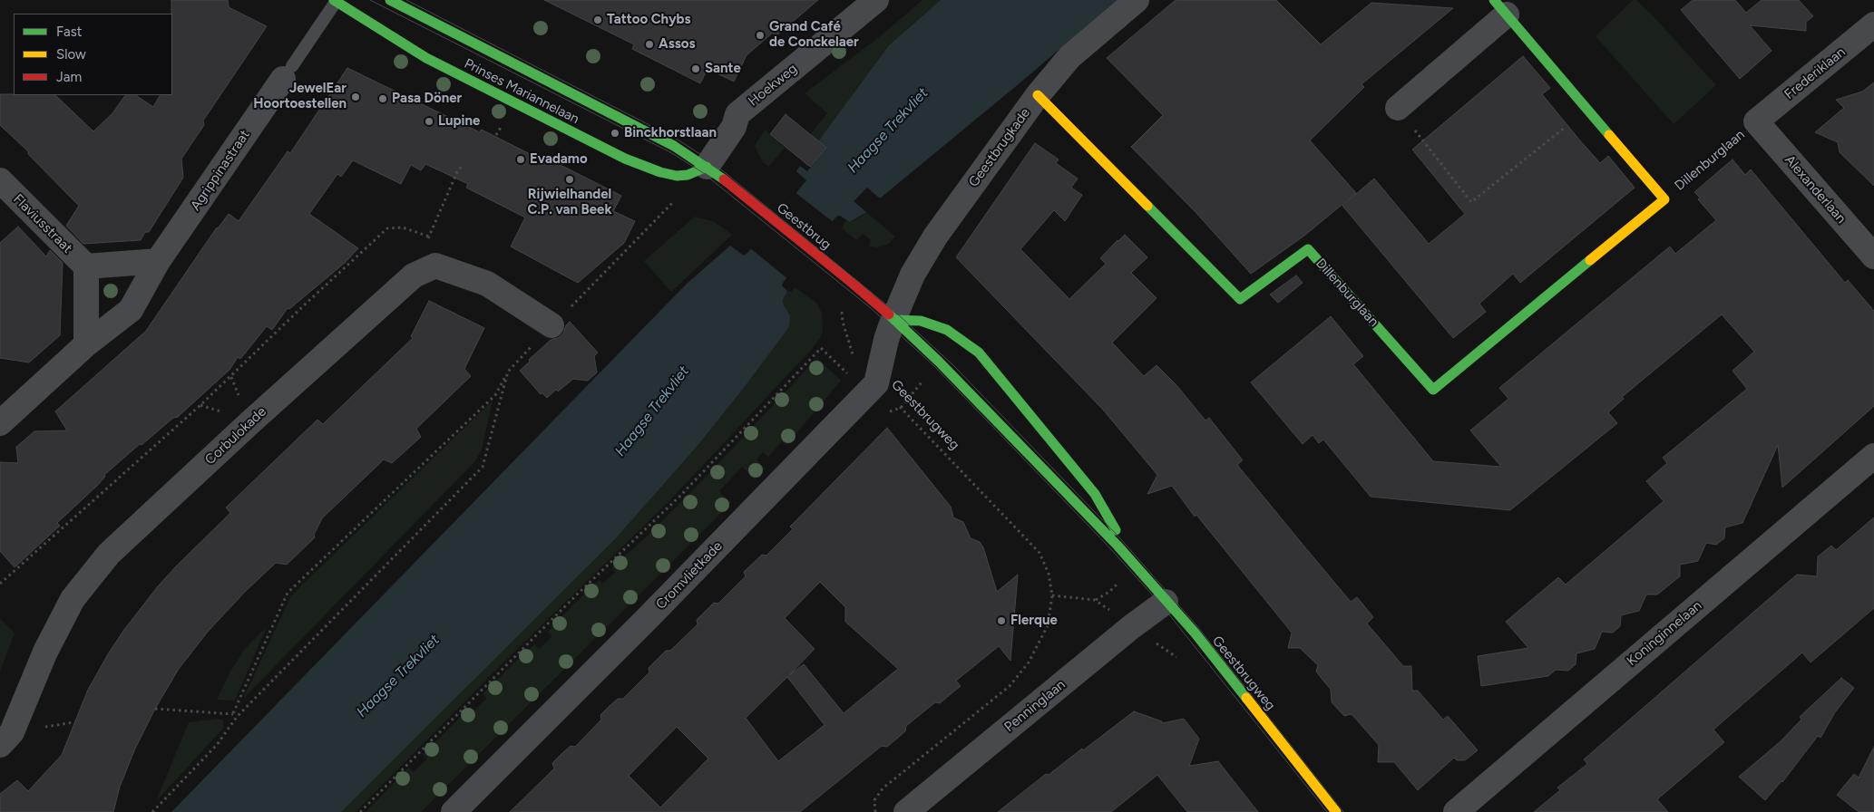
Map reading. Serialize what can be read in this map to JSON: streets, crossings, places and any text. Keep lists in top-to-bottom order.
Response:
{
  "streets": {
    "street": [
      "Frederiklaan",
      "Hoekweg",
      "Prinses Mariannelaan",
      "Geestbrugkade",
      "Dillenburglaan",
      "Agrippinastraat",
      "Alexanderlaan",
      "Flaviusstraat",
      "Geestbrug",
      "Geestbrugweg",
      "Corbulokade",
      "Cromvlietkade",
      "Koninginnelaan",
      "Penninglaan"
    ]
  },
  "crossings": [
    ["Frederiklaan", "Dillenburglaan"],
    ["Frederiklaan", "Alexanderlaan"],
    ["Hoekweg", "Prinses Mariannelaan"],
    ["Prinses Mariannelaan", "Agrippinastraat"],
    ["Prinses Mariannelaan", "Geestbrug"],
    ["Geestbrugkade", "Dillenburglaan"],
    ["Geestbrugkade", "Geestbrugweg"],
    ["Dillenburglaan", "Alexanderlaan"],
    ["Geestbrug", "Geestbrugweg"],
    ["Geestbrugweg", "Cromvlietkade"],
    ["Geestbrugweg", "Penninglaan"]
  ],
  "water": ["Haagse Trekvliet"],
  "places": [
    "Tattoo Chybs",
    "Grand Café de Conckelaer",
    "Assos",
    "Sante",
    "JewelEar Hoortoestellen",
    "Pasa Döner",
    "Lupine",
    "Binckhorstlaan",
    "Evadamo",
    "Rijwielhandel C.P. van Beek",
    "Flerque"
  ],
  "legend": ["Fast", "Slow", "Jam"]
}
